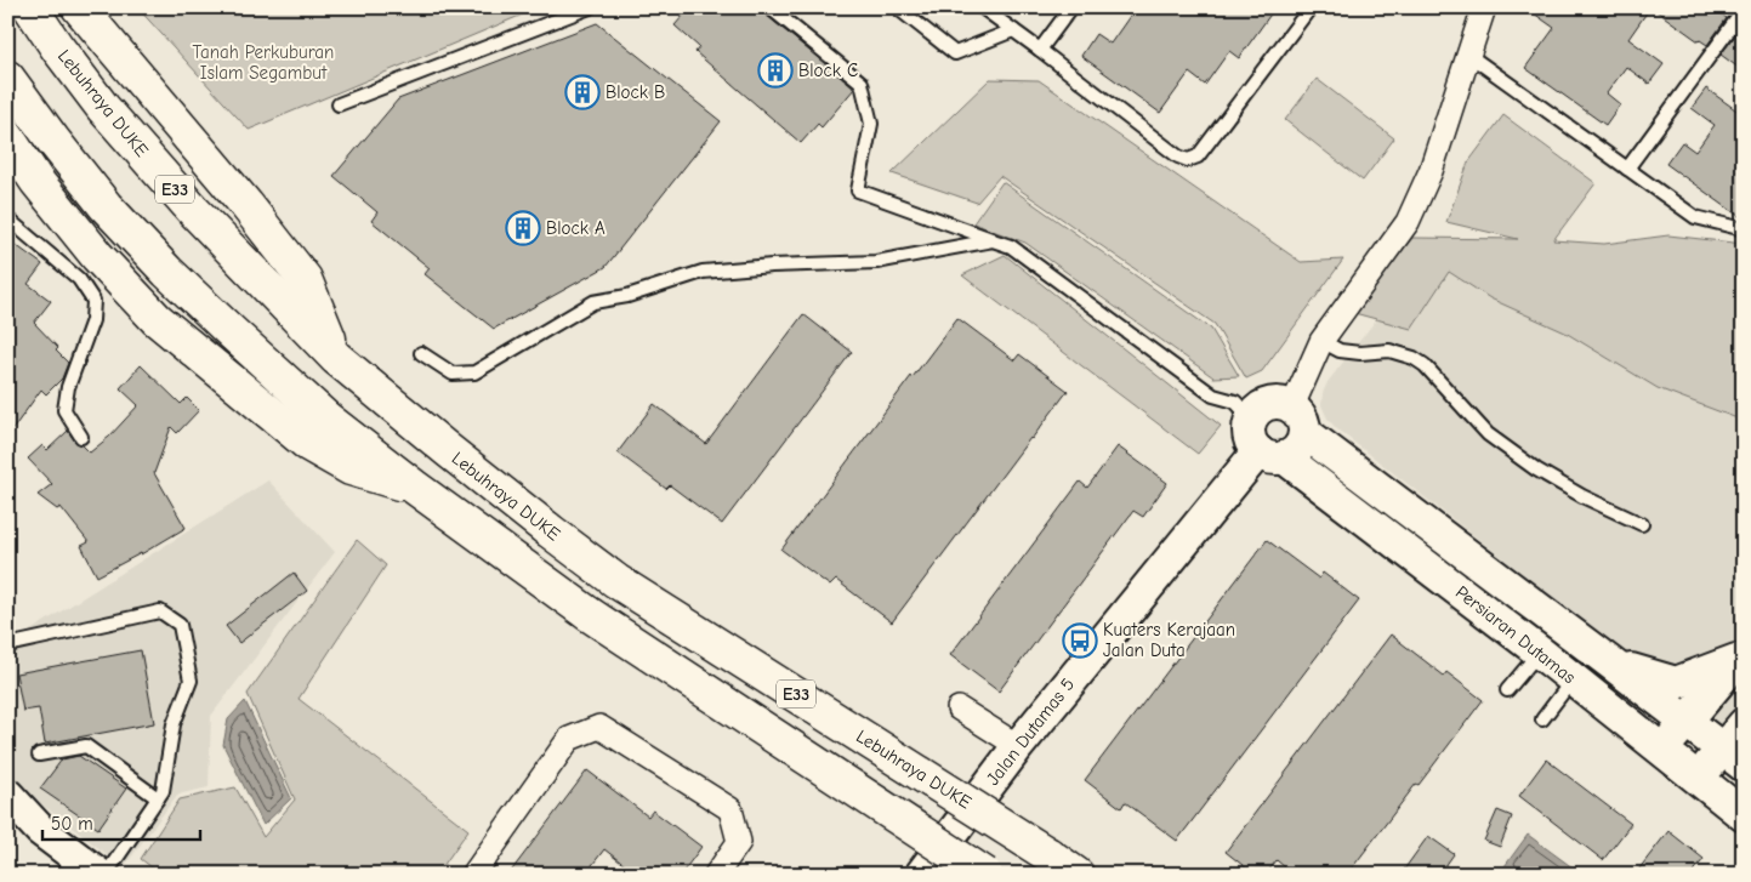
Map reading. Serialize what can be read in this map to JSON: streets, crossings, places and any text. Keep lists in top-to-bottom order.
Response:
{
  "streets": {
    "highway": ["Lebuhraya DUKE", "E33"],
    "street": ["Persiaran Dutamas", "Jalan Dutamas 5"]
  },
  "crossings": [
    ["Persiaran Dutamas", "Jalan Dutamas 5"]
  ],
  "parks": ["Tanah Perkuburan Islam Segambut"],
  "places": {
    "building": ["Block C", "Block B", "Block A"],
    "bus stop": ["Kuaters Kerajaan Jalan Duta"]
  },
  "scale_bar": "50 m"
}
